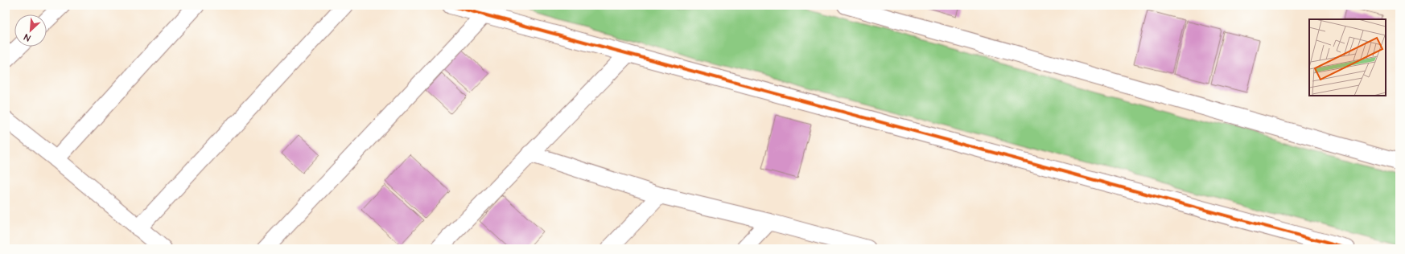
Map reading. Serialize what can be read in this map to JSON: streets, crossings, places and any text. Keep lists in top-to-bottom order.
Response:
{
  "north": "bottom left"
}
